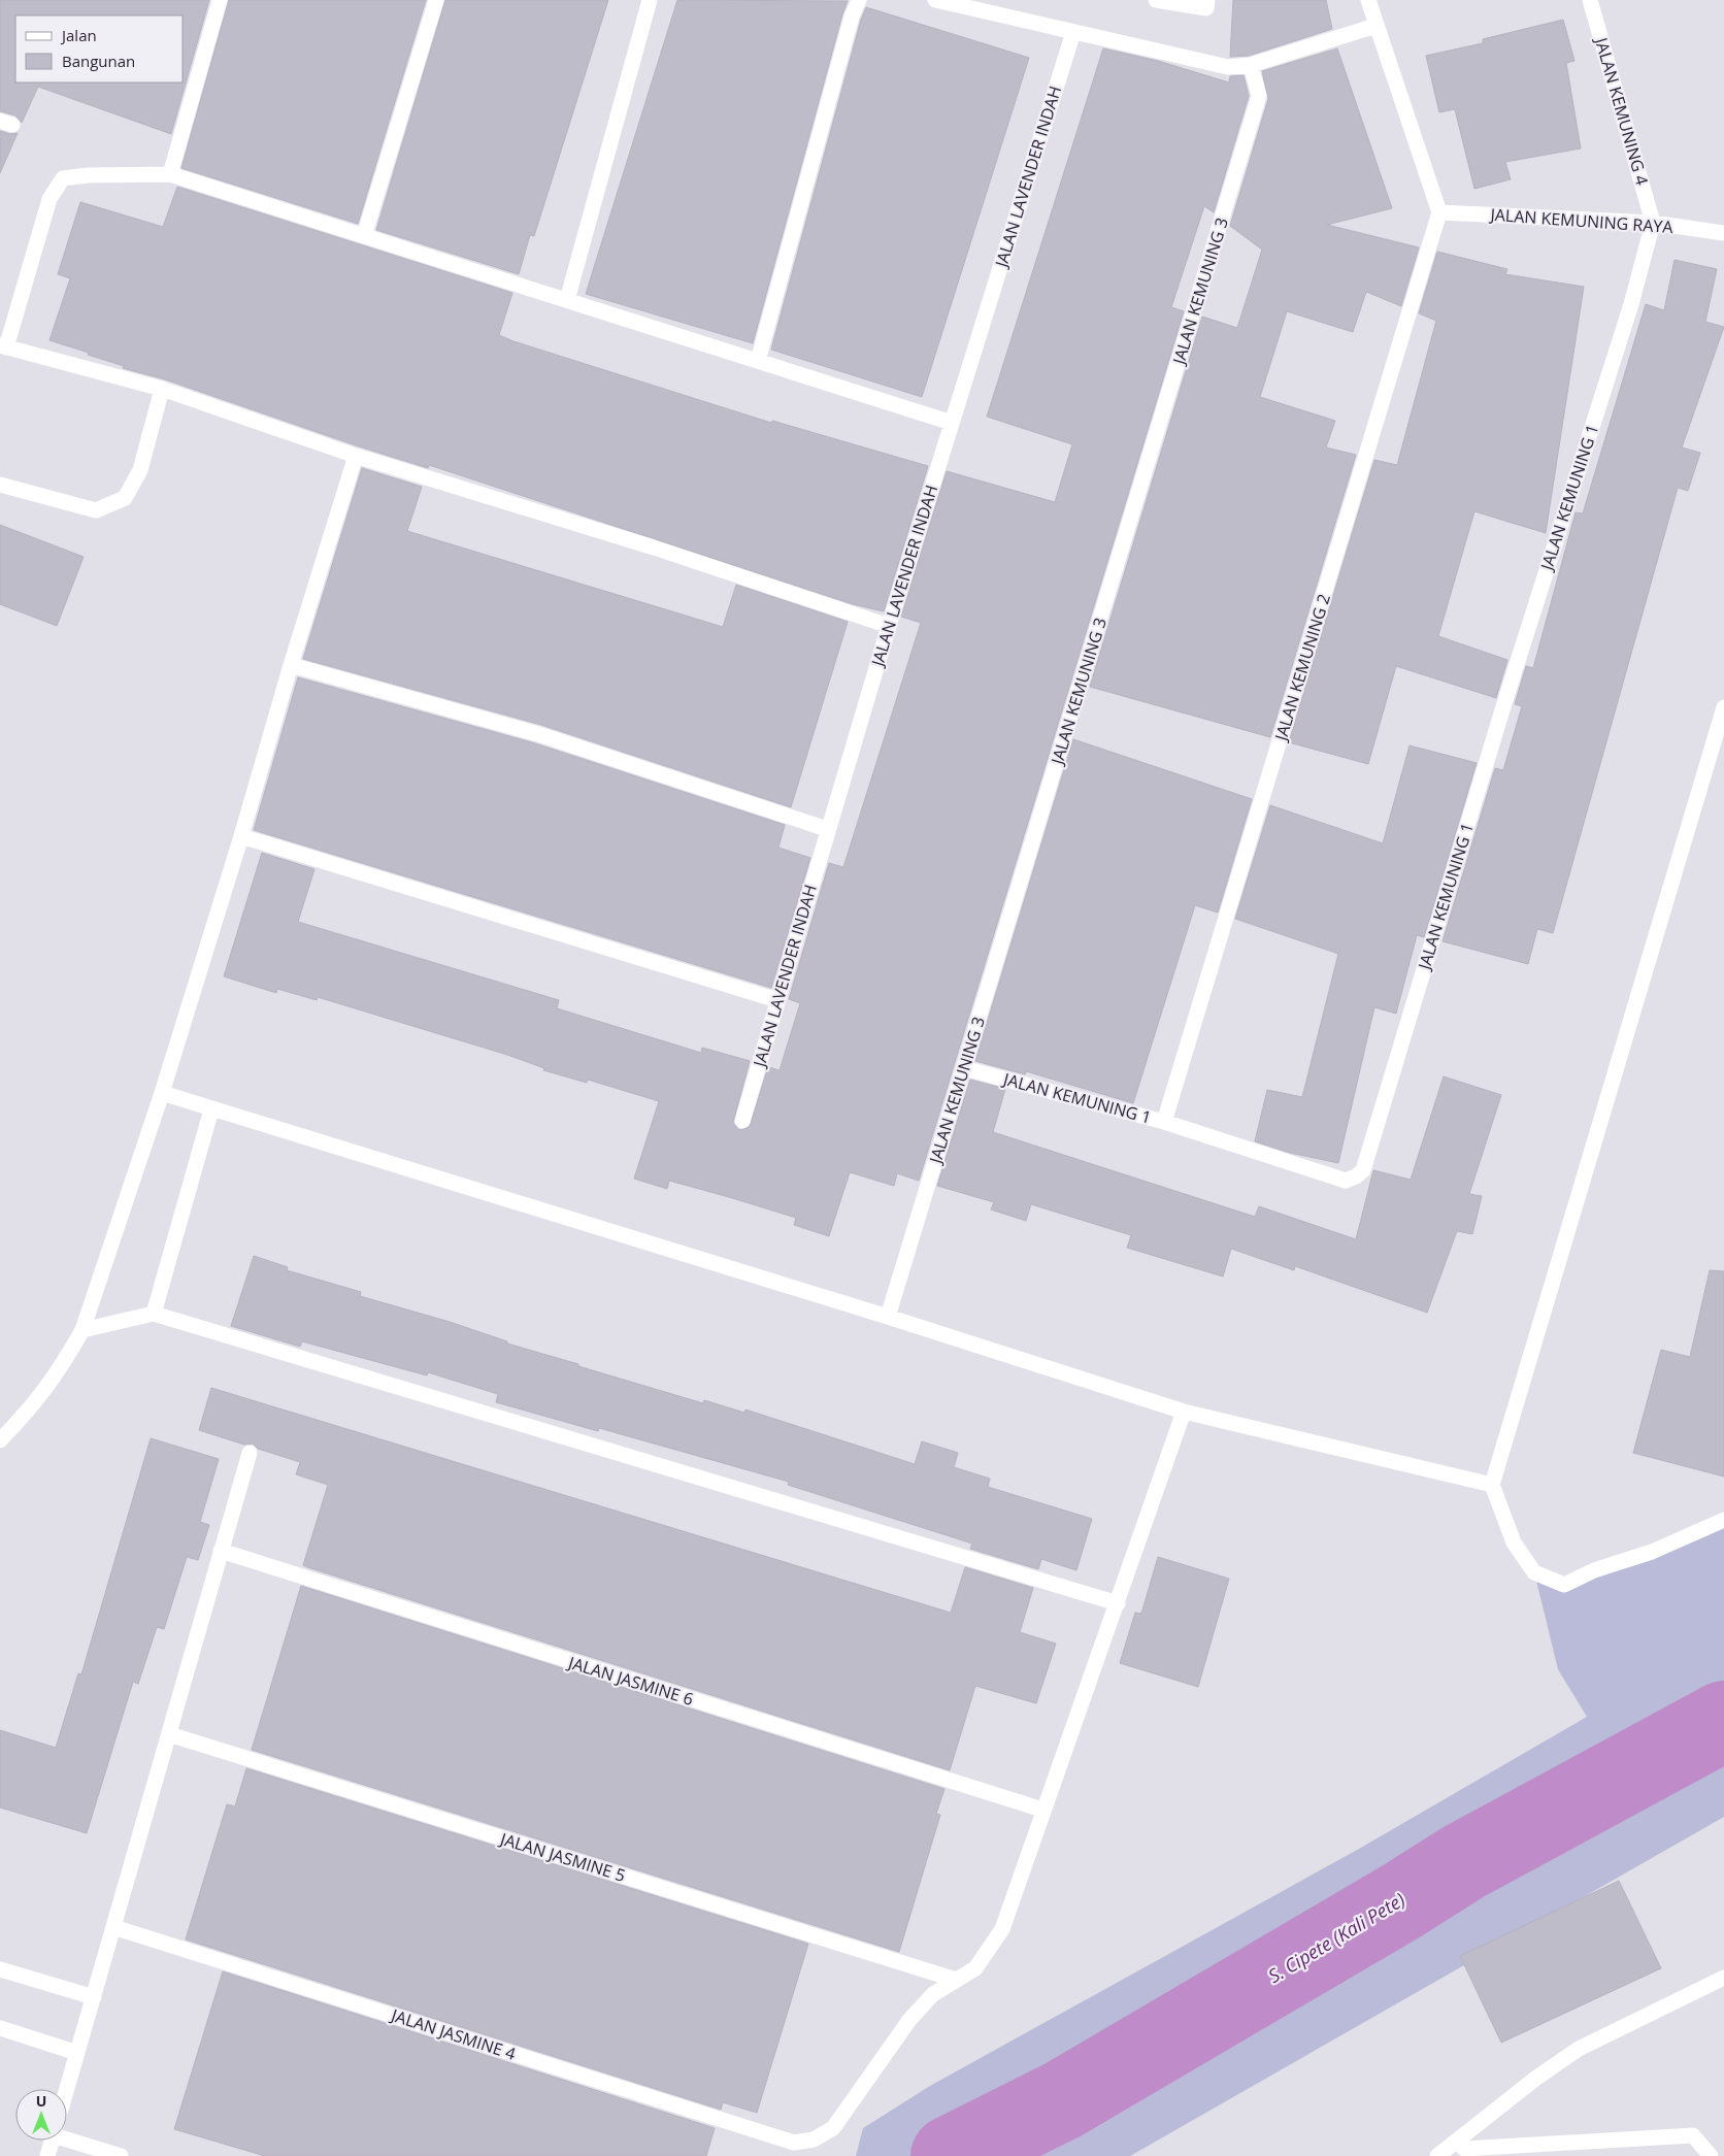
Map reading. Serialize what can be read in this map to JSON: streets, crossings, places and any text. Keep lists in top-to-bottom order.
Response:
{
  "streets": {
    "street": [
      "JALAN KEMUNING 4",
      "JALAN LAVENDER INDAH",
      "JALAN KEMUNING RAYA",
      "JALAN KEMUNING 3",
      "JALAN KEMUNING 1",
      "JALAN KEMUNING 2",
      "JALAN JASMINE 6",
      "JALAN JASMINE 5",
      "JALAN JASMINE 4"
    ]
  },
  "crossings": [
    ["JALAN KEMUNING 4", "JALAN KEMUNING RAYA"],
    ["JALAN KEMUNING 4", "JALAN KEMUNING 1"],
    ["JALAN KEMUNING RAYA", "JALAN KEMUNING 1"],
    ["JALAN KEMUNING RAYA", "JALAN KEMUNING 2"],
    ["JALAN KEMUNING 3", "JALAN KEMUNING 1"],
    ["JALAN KEMUNING 1", "JALAN KEMUNING 2"],
    ["JALAN JASMINE 5", "JALAN JASMINE 4"]
  ],
  "water": ["S. Cipete (Kali Pete)"],
  "legend": ["Jalan", "Bangunan"],
  "north": "top"
}
